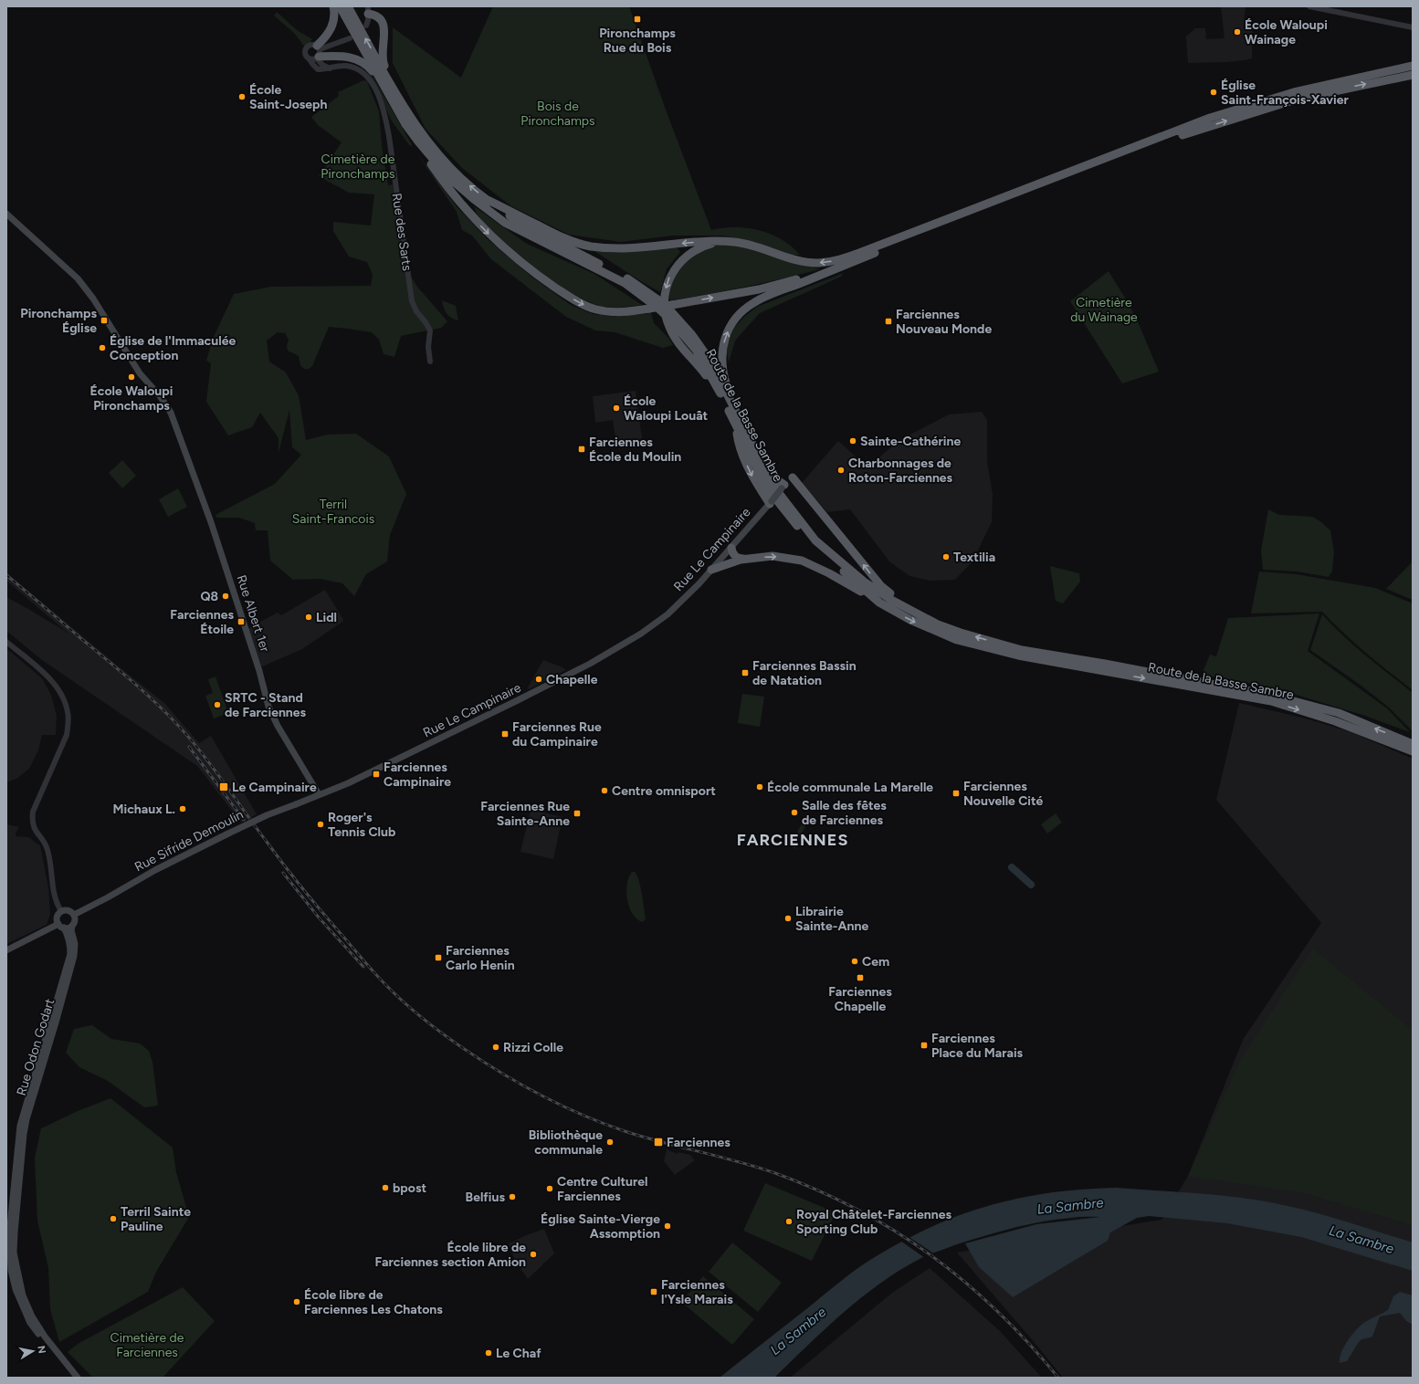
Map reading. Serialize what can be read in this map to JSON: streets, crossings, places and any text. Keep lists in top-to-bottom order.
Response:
{
  "streets": {
    "highway": ["Route de la Basse Sambre"],
    "main road": [
      "Rue Le Campinaire",
      "Rue Albert 1er",
      "Rue Sifride Demoulin",
      "Rue Odon Godart"
    ],
    "street": ["Rue des Sarts"]
  },
  "crossings": [
    ["Rue Le Campinaire", "Rue Albert 1er"],
    ["Rue Le Campinaire", "Rue Sifride Demoulin"],
    ["Rue Albert 1er", "Rue Sifride Demoulin"],
    ["Rue Sifride Demoulin", "Rue Odon Godart"]
  ],
  "districts": ["FARCIENNES"],
  "water": ["La Sambre"],
  "parks": [
    "Bois de Pironchamps",
    "Cimetière de Pironchamps",
    "Cimetière du Wainage",
    "Terril Saint-Francois",
    "Cimetière de Farciennes"
  ],
  "places": {
    "transit": [
      "Pironchamps Rue du Bois",
      "Pironchamps Église",
      "Farciennes Nouveau Monde",
      "Farciennes École du Moulin",
      "Farciennes Étoile",
      "Farciennes Bassin de Natation",
      "Farciennes Rue du Campinaire",
      "Farciennes Campinaire",
      "Le Campinaire",
      "Farciennes Nouvelle Cité",
      "Farciennes Rue Sainte-Anne",
      "Farciennes Carlo Henin",
      "Farciennes Chapelle",
      "Farciennes Place du Marais",
      "Farciennes",
      "Farciennes l'Ysle Marais"
    ],
    "other": [
      "École Waloupi Wainage",
      "Église Saint-François-Xavier",
      "École Saint-Joseph",
      "Église de l'Immaculée Conception",
      "École Waloupi Pironchamps",
      "École Waloupi Louât",
      "Sainte-Cathérine",
      "Charbonnages de Roton-Farciennes",
      "Textilia",
      "Q8",
      "Lidl",
      "Chapelle",
      "SRTC - Stand de Farciennes",
      "École communale La Marelle",
      "Centre omnisport",
      "Michaux L.",
      "Salle des fêtes de Farciennes",
      "Roger's Tennis Club",
      "Librairie Sainte-Anne",
      "Cem",
      "Rizzi Colle",
      "Bibliothèque communale",
      "bpost",
      "Centre Culturel Farciennes",
      "Belfius",
      "Terril Sainte Pauline",
      "Royal Châtelet-Farciennes Sporting Club",
      "Église Sainte-Vierge Assomption",
      "École libre de Farciennes section Amion",
      "École libre de Farciennes Les Chatons",
      "Le Chaf"
    ]
  },
  "north": "right"
}
